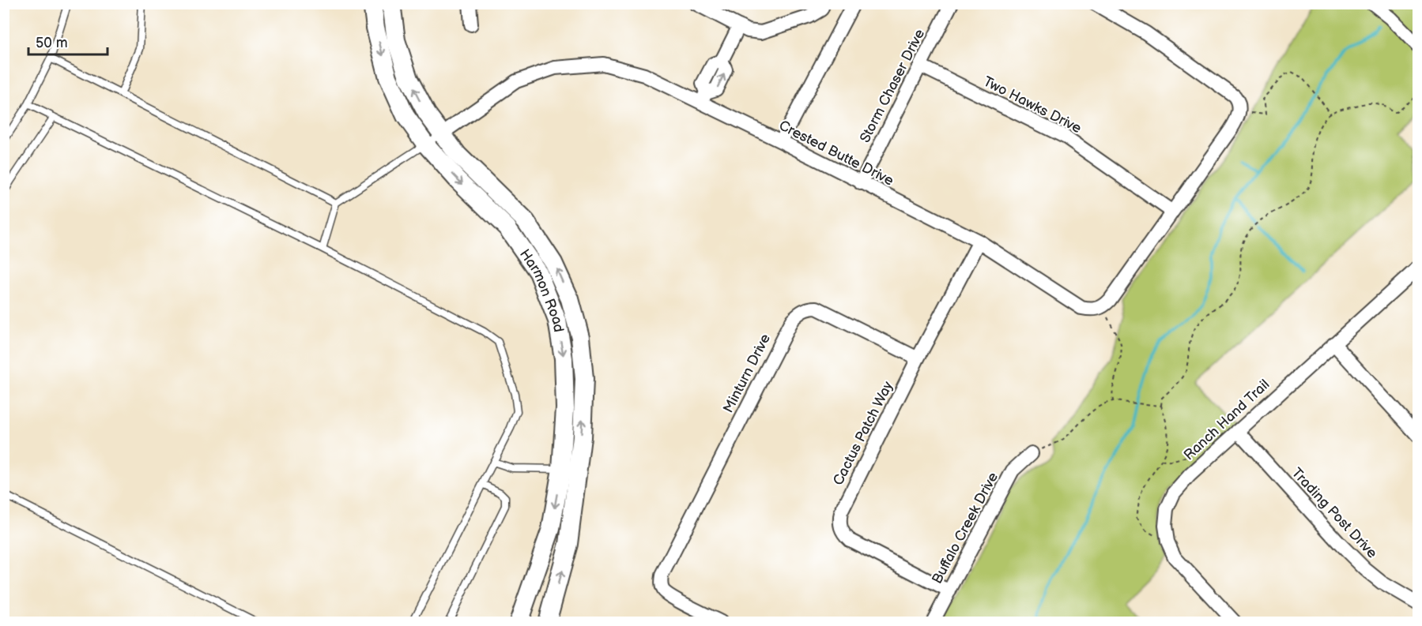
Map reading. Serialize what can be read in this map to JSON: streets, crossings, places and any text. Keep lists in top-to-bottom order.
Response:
{
  "streets": {
    "street": [
      "Storm Chaser Drive",
      "Two Hawks Drive",
      "Crested Butte Drive",
      "Harmon Road",
      "Minturn Drive",
      "Ranch Hand Trail",
      "Cactus Patch Way",
      "Trading Post Drive",
      "Buffalo Creek Drive"
    ]
  },
  "crossings": [
    ["Storm Chaser Drive", "Two Hawks Drive"],
    ["Storm Chaser Drive", "Crested Butte Drive"],
    ["Crested Butte Drive", "Harmon Road"],
    ["Crested Butte Drive", "Cactus Patch Way"],
    ["Minturn Drive", "Cactus Patch Way"],
    ["Ranch Hand Trail", "Trading Post Drive"],
    ["Cactus Patch Way", "Buffalo Creek Drive"]
  ],
  "scale_bar": "50 m"
}
